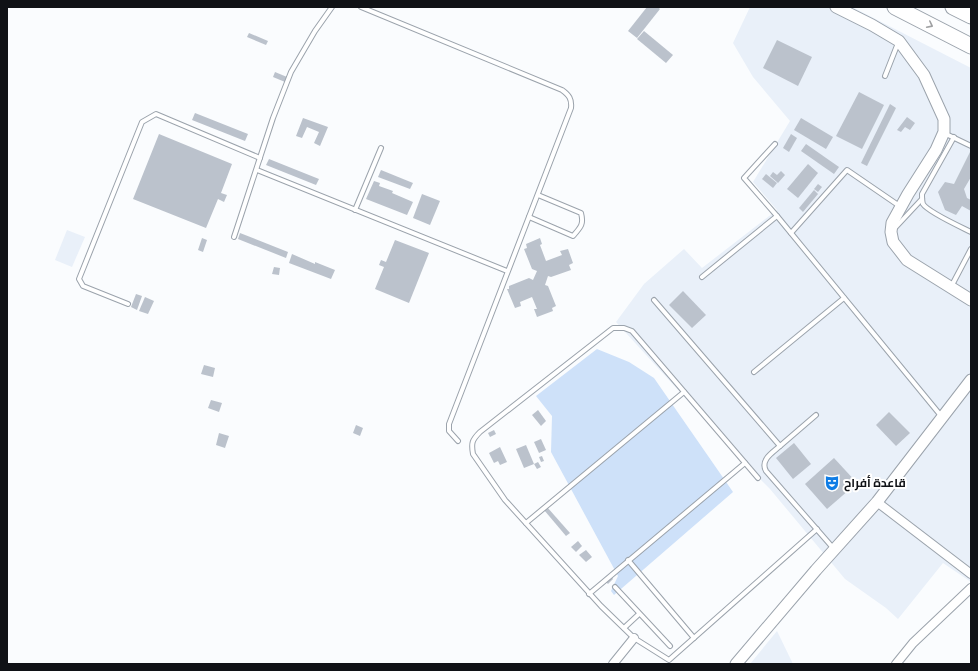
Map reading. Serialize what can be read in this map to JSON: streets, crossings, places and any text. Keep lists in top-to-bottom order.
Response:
{
  "places": {
    "theatre": ["قاعدة أفراح"]
  }
}
